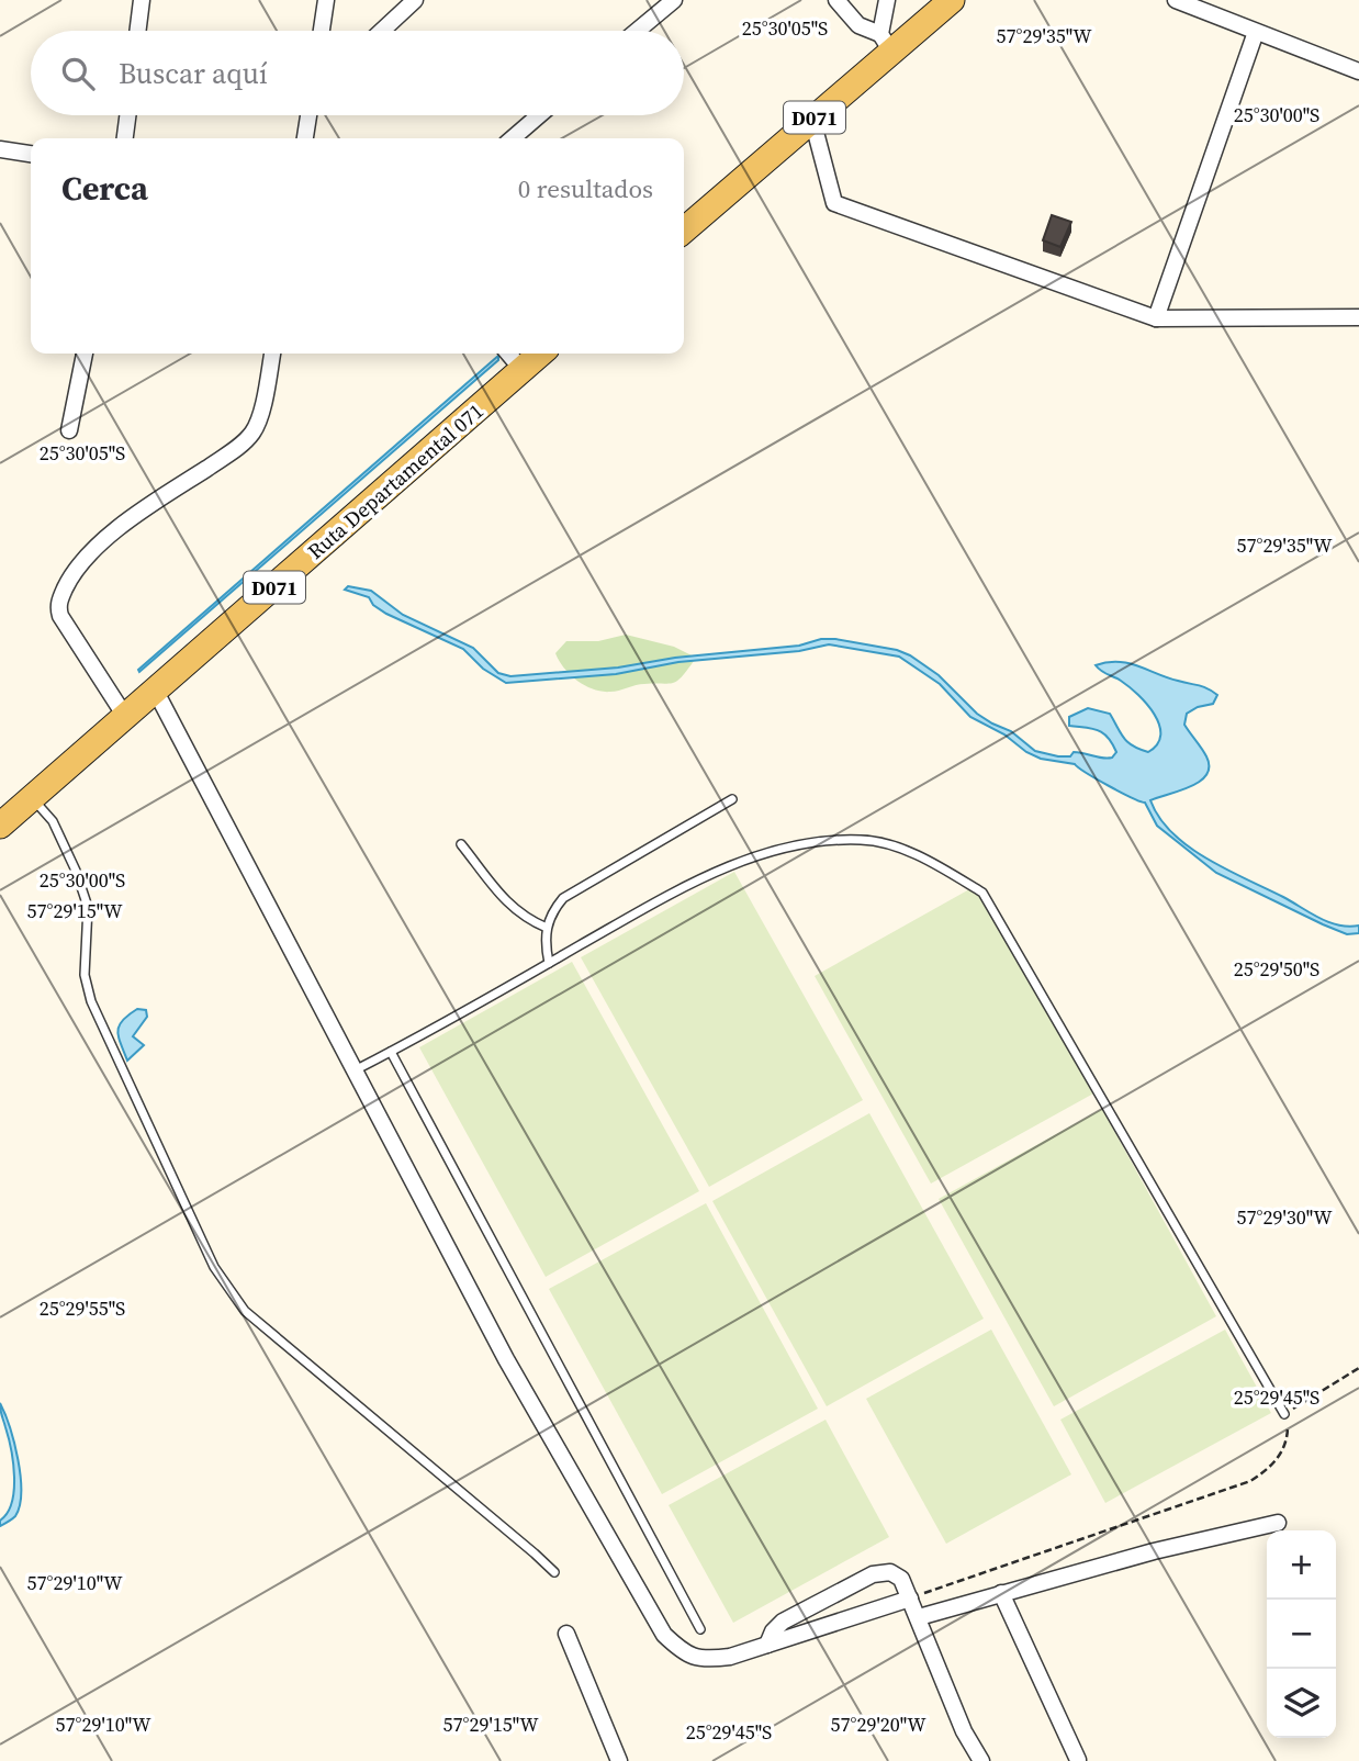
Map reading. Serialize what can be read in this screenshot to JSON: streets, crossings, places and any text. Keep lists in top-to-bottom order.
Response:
{
  "streets": {
    "main road": ["D071", "Ruta Departamental 071"]
  },
  "page": {
    "search": "Buscar aquí",
    "heading": ["Cerca", "0 resultados"],
    "map_buttons": ["+", "−"]
  },
  "coordinates": [
    "25°30'05\"S",
    "57°29'35\"W",
    "25°30'00\"S",
    "57°29'15\"W",
    "25°29'50\"S",
    "57°29'30\"W",
    "25°29'55\"S",
    "25°29'45\"S",
    "57°29'10\"W",
    "57°29'20\"W"
  ]
}
